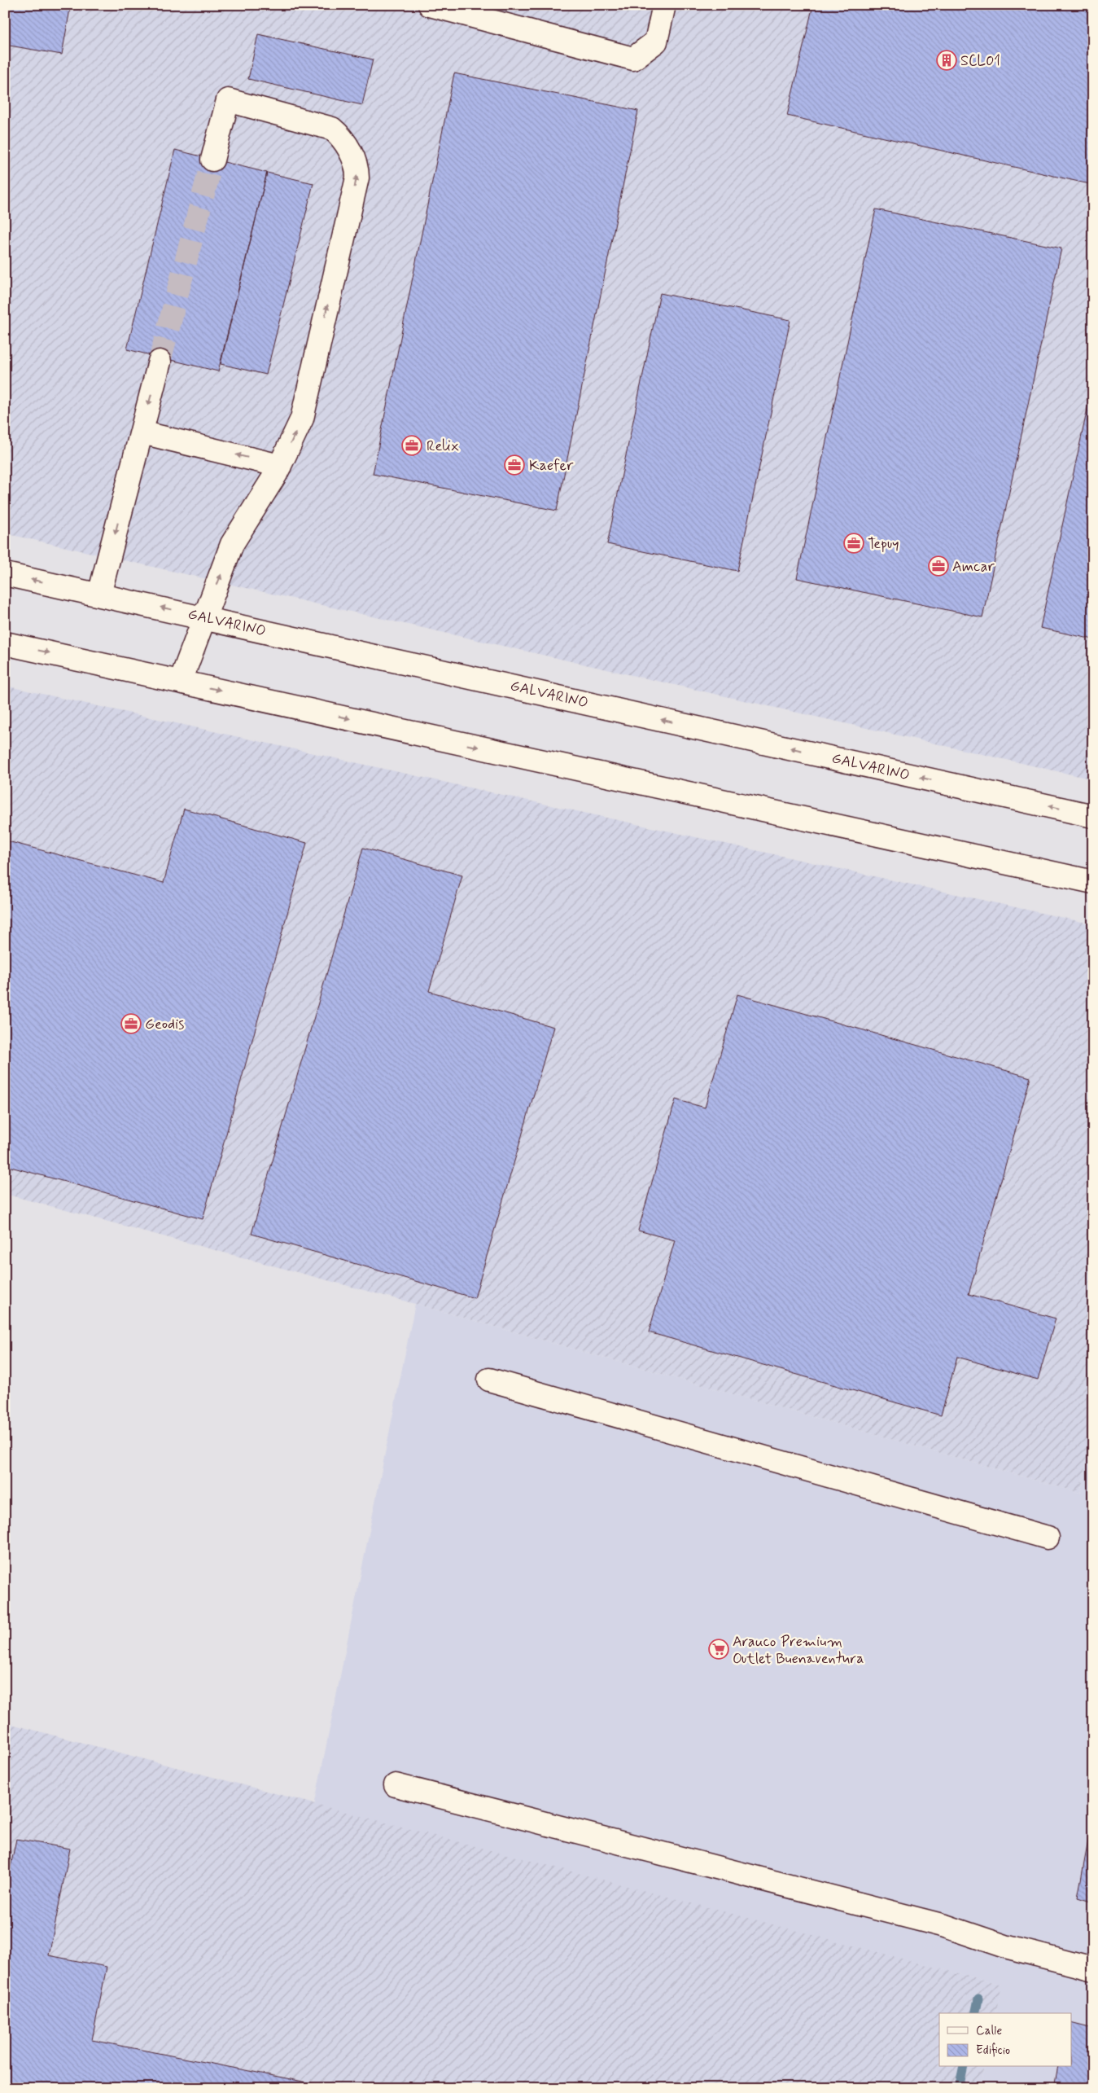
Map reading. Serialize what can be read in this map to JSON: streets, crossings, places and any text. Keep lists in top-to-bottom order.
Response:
{
  "streets": {
    "street": ["GALVARINO"]
  },
  "places": {
    "building": ["SCL01"],
    "office": [
      "Relix",
      "Kaefer",
      "Tepuy",
      "Amcar",
      "Geodis"
    ],
    "supermarket": ["Arauco Premium Outlet Buenaventura"]
  },
  "legend": ["Calle", "Edificio"]
}
